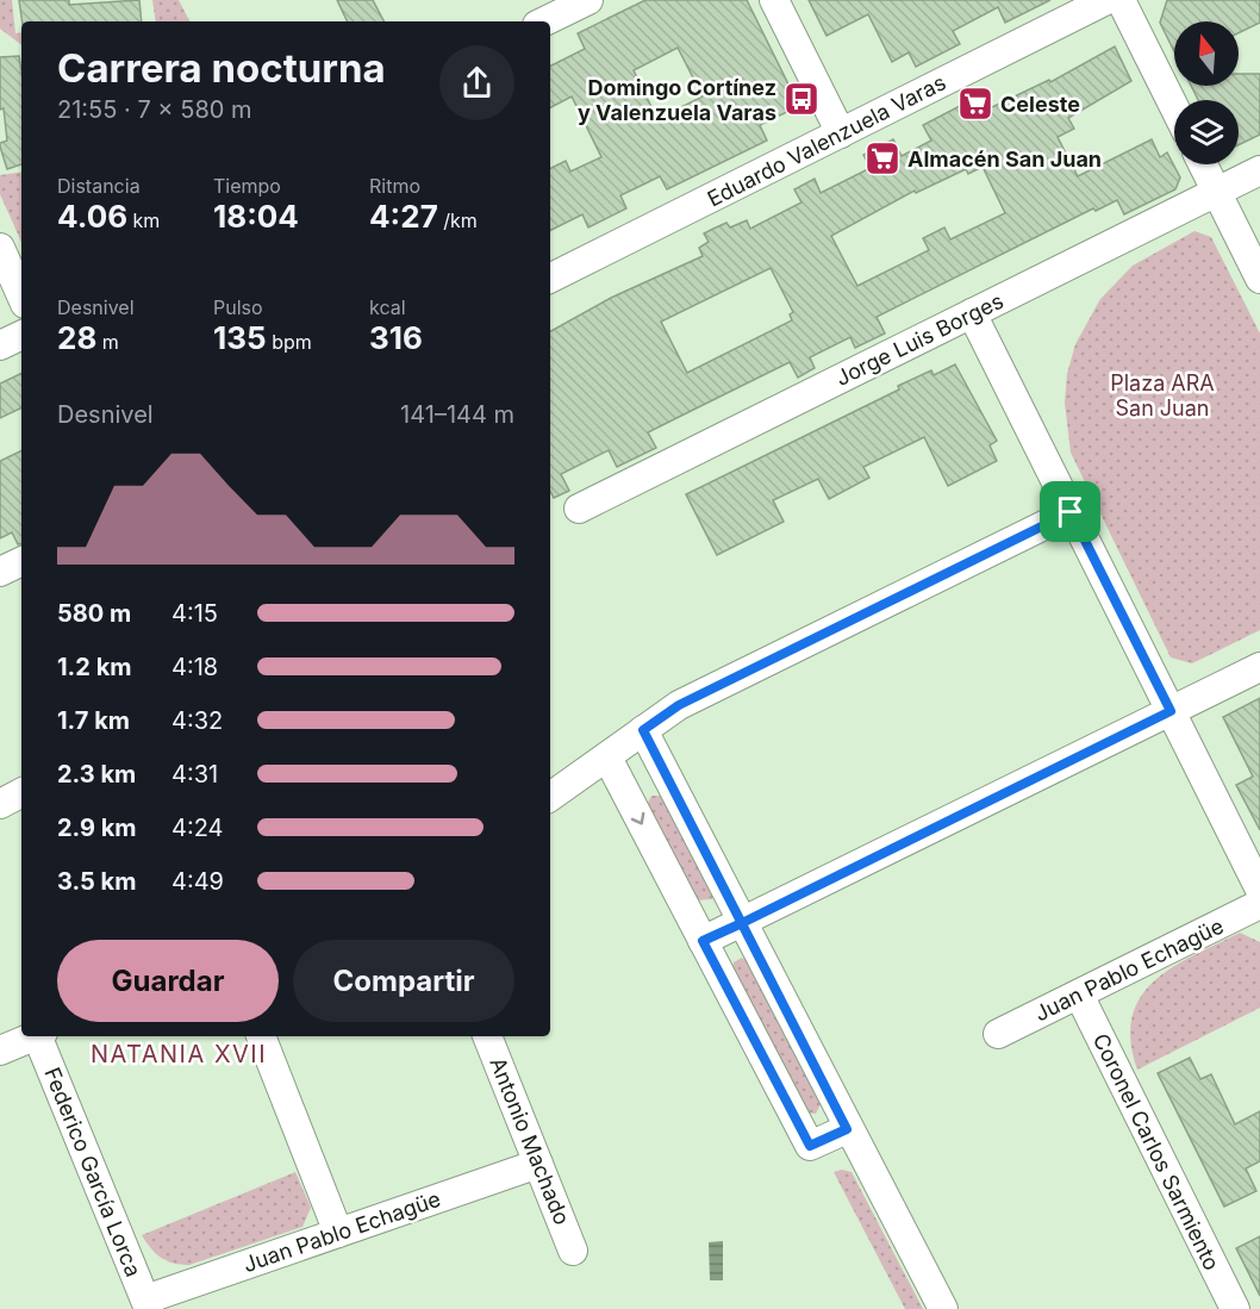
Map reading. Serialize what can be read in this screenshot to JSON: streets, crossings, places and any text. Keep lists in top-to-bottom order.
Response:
{
  "streets": {
    "street": [
      "Eduardo Valenzuela Varas",
      "Jorge Luis Borges",
      "Juan Pablo Echagüe",
      "Antonio Machado",
      "Coronel Carlos Sarmiento",
      "Federico García Lorca"
    ]
  },
  "crossings": [
    ["Juan Pablo Echagüe", "Antonio Machado"],
    ["Juan Pablo Echagüe", "Coronel Carlos Sarmiento"],
    ["Juan Pablo Echagüe", "Federico García Lorca"]
  ],
  "districts": ["NATANIA XVII"],
  "parks": ["Plaza ARA San Juan"],
  "places": {
    "bus stop": ["Domingo Cortínez y Valenzuela Varas"],
    "supermarket": ["Celeste", "Almacén San Juan"]
  },
  "north": "top",
  "page": {
    "heading": ["Carrera nocturna", "21:55 · 7 × 580 m"],
    "stats": [
      ["Distancia", "4.06 km"],
      ["Tiempo", "18:04"],
      ["Ritmo", "4:27 /km"],
      ["Desnivel", "28 m"],
      ["Pulso", "135 bpm"],
      ["kcal", "316"]
    ],
    "chart": ["Desnivel", "141–144 m"],
    "list": [
      {
        "name": "580 m",
        "note": "4:15"
      },
      {
        "name": "1.2 km",
        "note": "4:18"
      },
      {
        "name": "1.7 km",
        "note": "4:32"
      },
      {
        "name": "2.3 km",
        "note": "4:31"
      },
      {
        "name": "2.9 km",
        "note": "4:24"
      },
      {
        "name": "3.5 km",
        "note": "4:49"
      }
    ],
    "buttons": ["Guardar", "Compartir"]
  }
}
